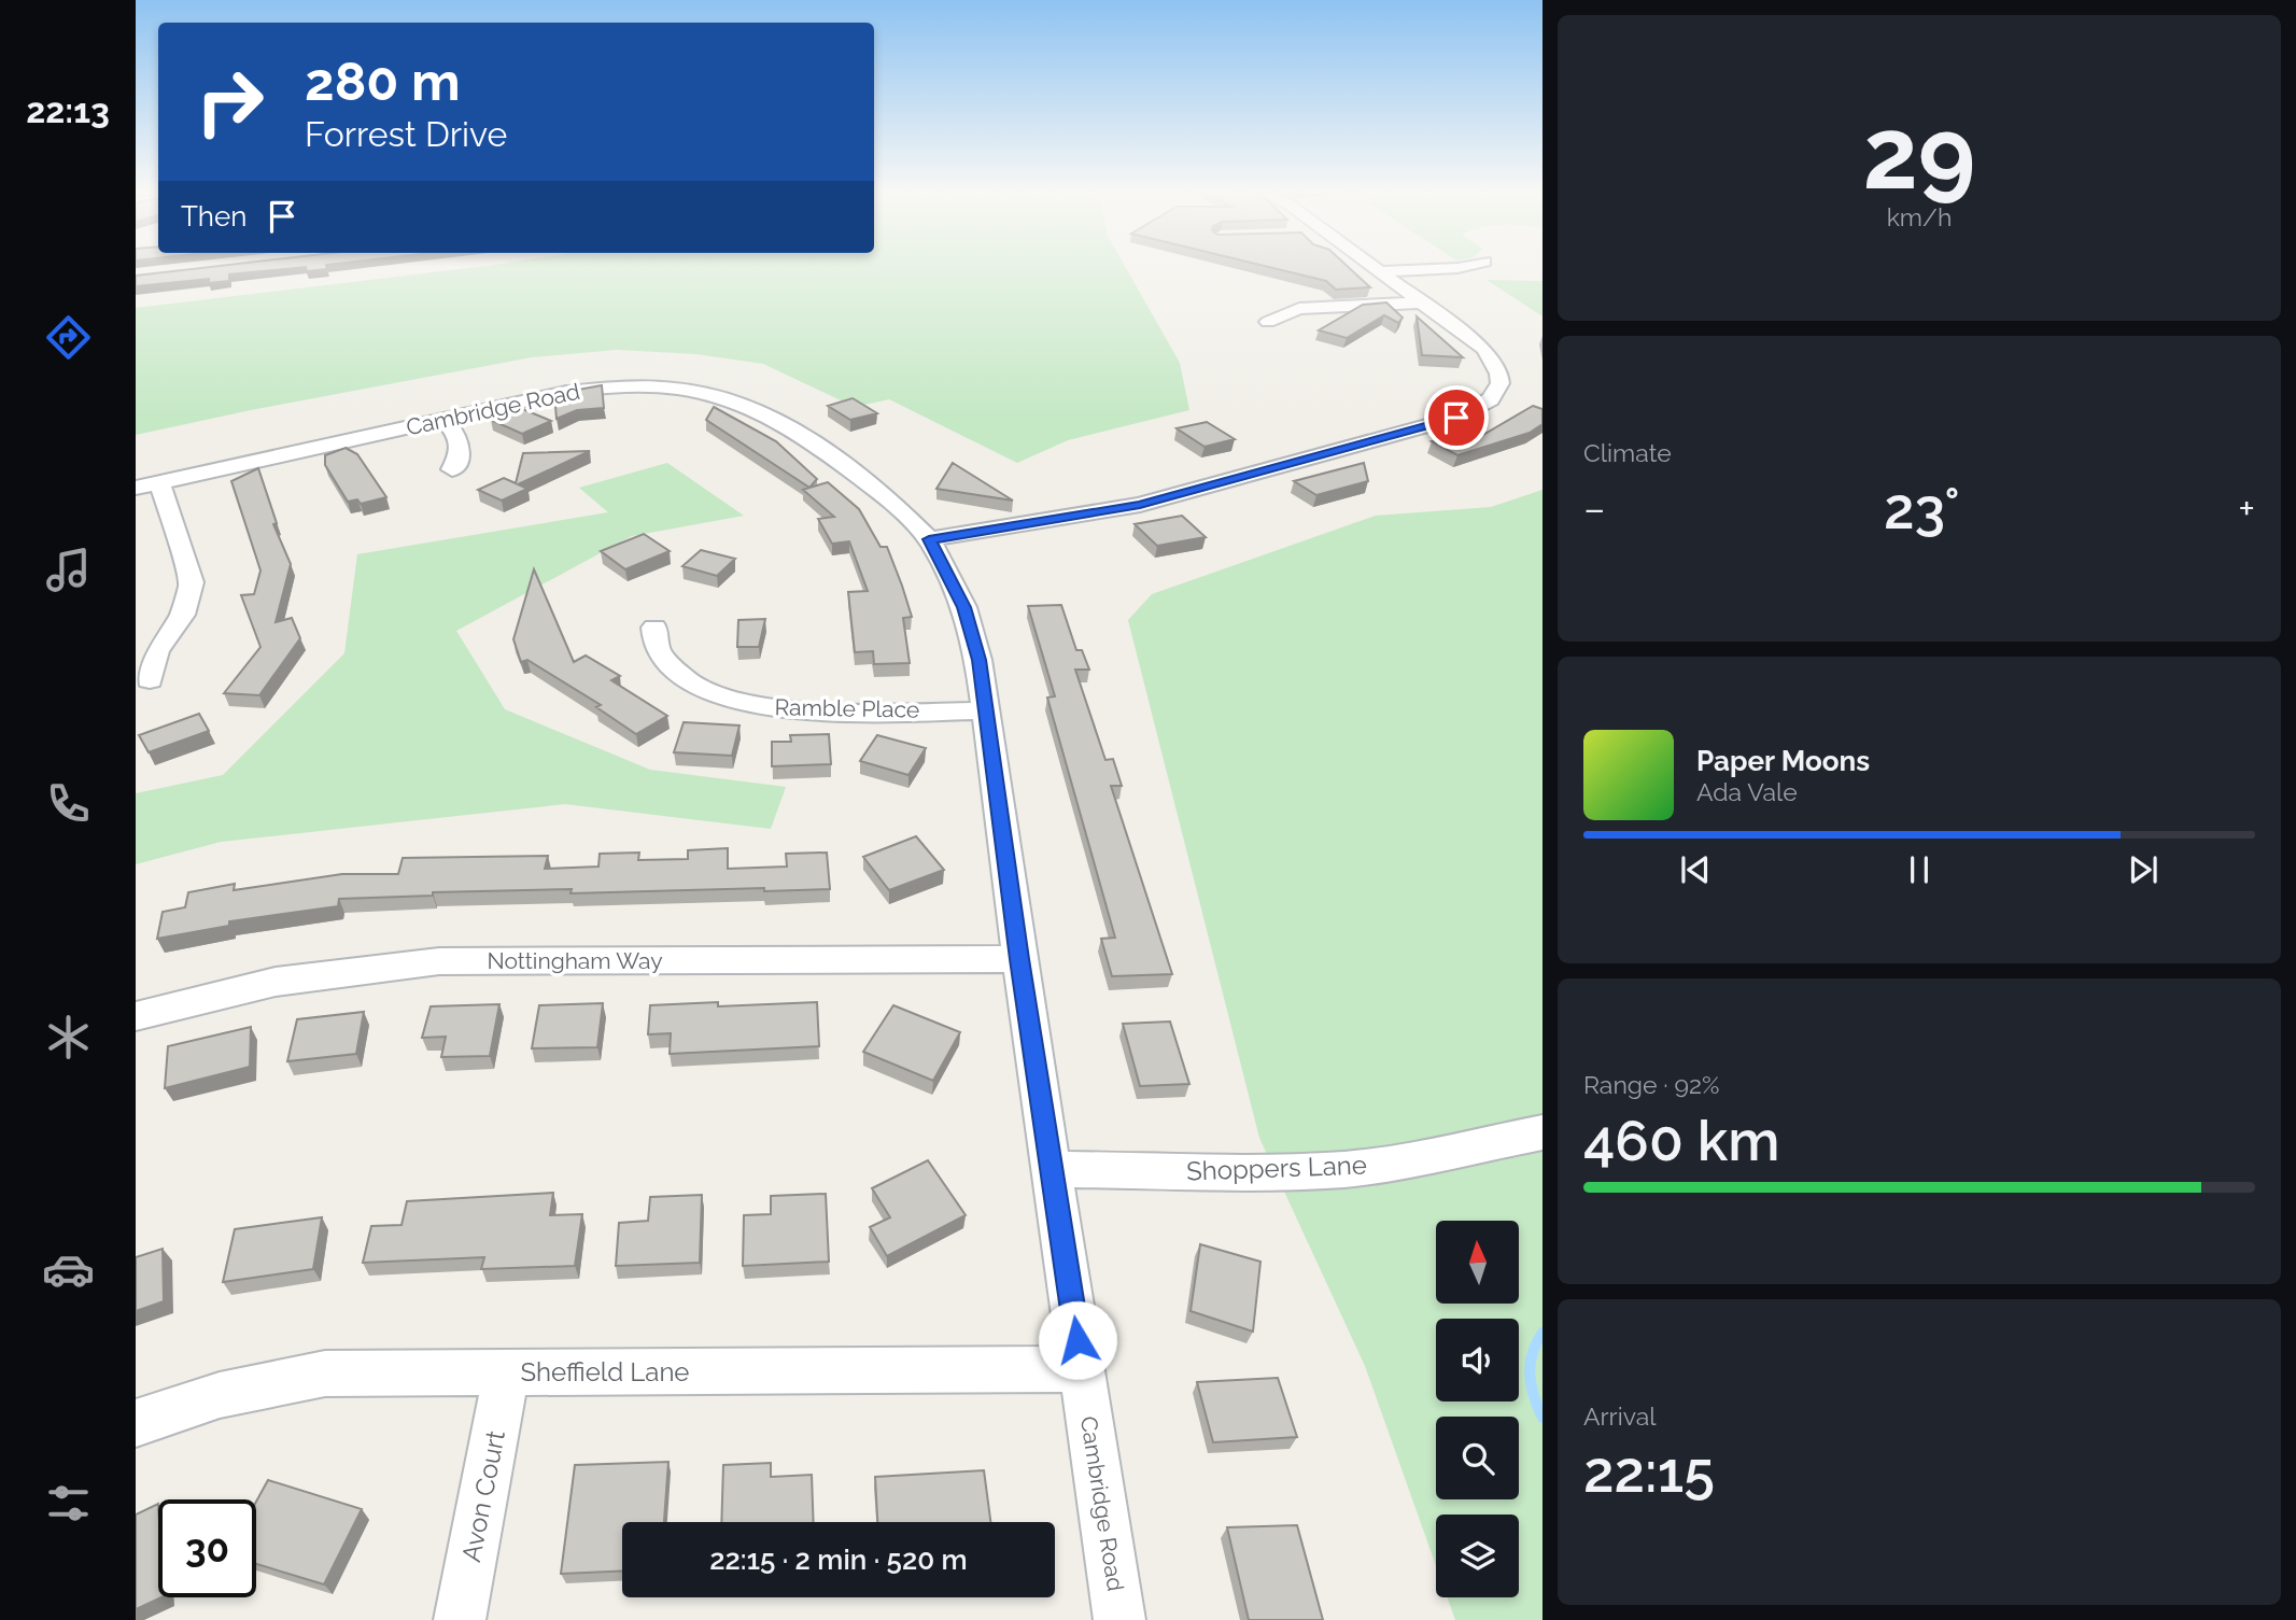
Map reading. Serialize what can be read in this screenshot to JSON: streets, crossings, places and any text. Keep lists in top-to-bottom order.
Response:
{
  "streets": {
    "street": [
      "Cambridge Road",
      "Ramble Place",
      "Nottingham Way",
      "Shoppers Lane",
      "Sheffield Lane",
      "Avon Court"
    ]
  },
  "crossings": [
    ["Cambridge Road", "Ramble Place"],
    ["Cambridge Road", "Nottingham Way"],
    ["Cambridge Road", "Shoppers Lane"],
    ["Cambridge Road", "Sheffield Lane"],
    ["Sheffield Lane", "Avon Court"]
  ],
  "north": "top",
  "page": {
    "tabs": "22:13",
    "tile": [
      ["29", "km/h"],
      "Climate",
      ["Range · 92%", "460 km"],
      ["Arrival", "22:15"]
    ],
    "turn": ["280 m", "Forrest Drive"],
    "then": "Then",
    "heat": ["−", "23°", "+"],
    "song": ["Paper Moons", "Ada Vale"],
    "limit": "30",
    "trip": "22:15 · 2 min · 520 m"
  }
}
